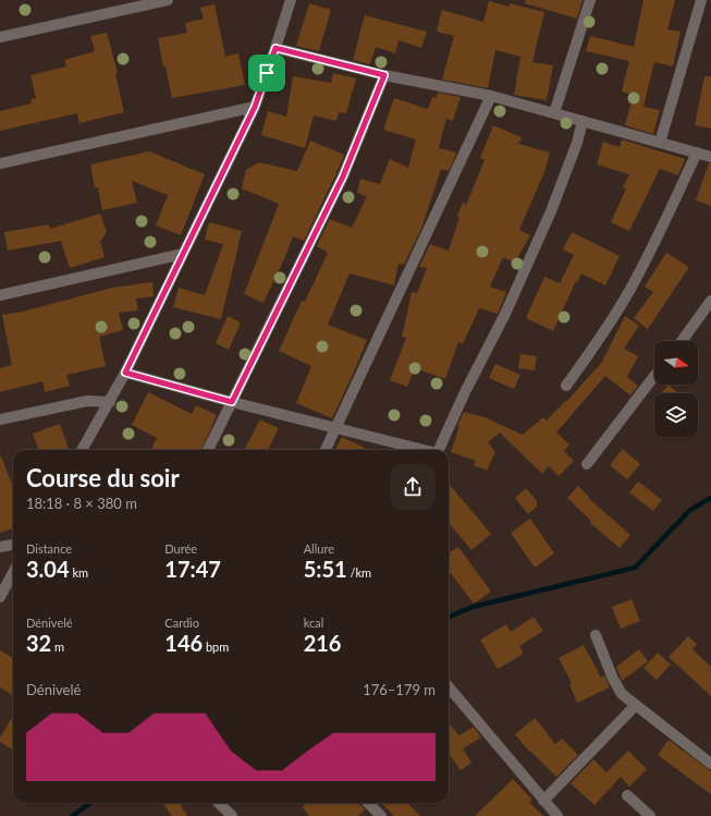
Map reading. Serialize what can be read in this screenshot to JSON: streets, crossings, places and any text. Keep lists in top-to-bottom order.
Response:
{
  "north": "right",
  "page": {
    "heading": ["Course du soir", "18:18 · 8 × 380 m"],
    "stats": [
      ["Distance", "3.04 km"],
      ["Durée", "17:47"],
      ["Allure", "5:51 /km"],
      ["Dénivelé", "32 m"],
      ["Cardio", "146 bpm"],
      ["kcal", "216"]
    ],
    "chart": ["Dénivelé", "176–179 m"]
  }
}
